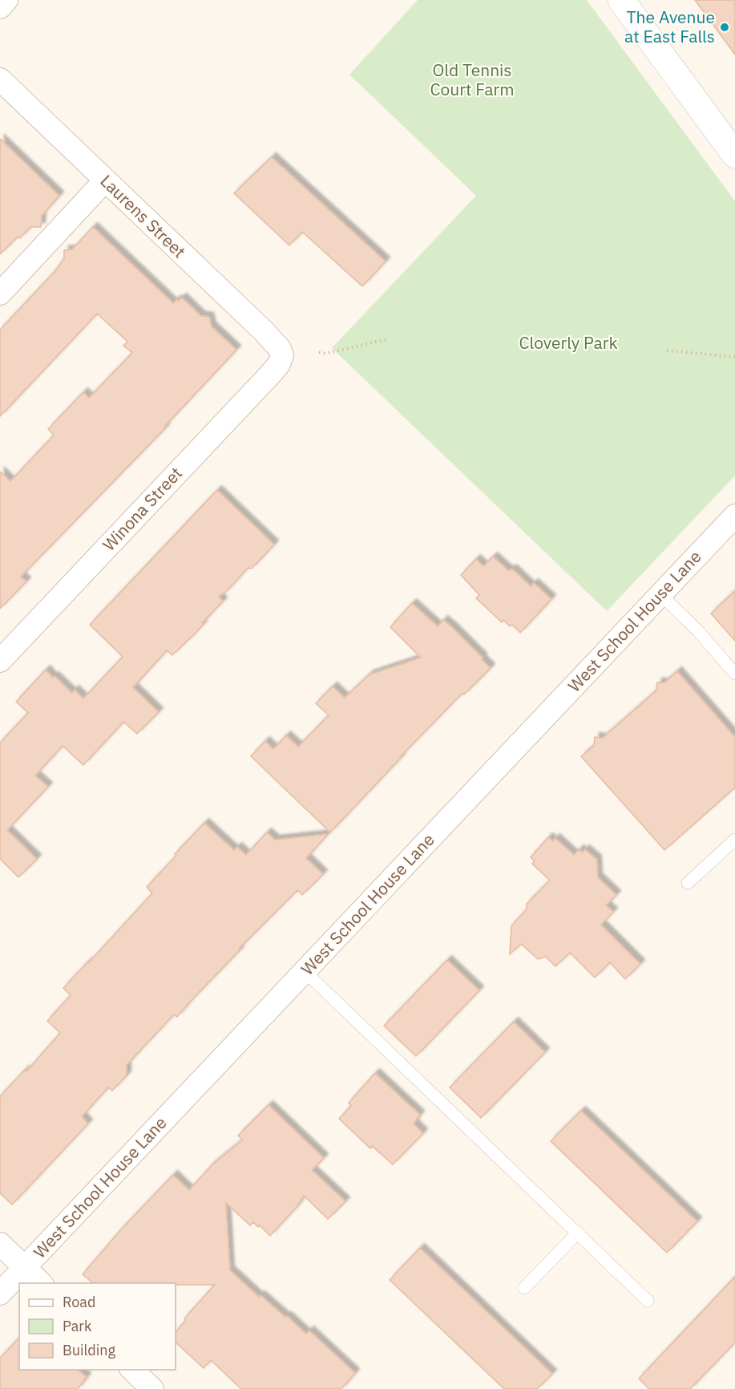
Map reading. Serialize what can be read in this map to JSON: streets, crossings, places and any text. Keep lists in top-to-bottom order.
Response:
{
  "streets": {
    "street": ["Laurens Street", "Winona Street", "West School House Lane"]
  },
  "crossings": [
    ["Laurens Street", "Winona Street"]
  ],
  "parks": ["Old Tennis Court Farm", "Cloverly Park"],
  "places": ["The Avenue at East Falls"],
  "legend": ["Road", "Park", "Building"]
}
